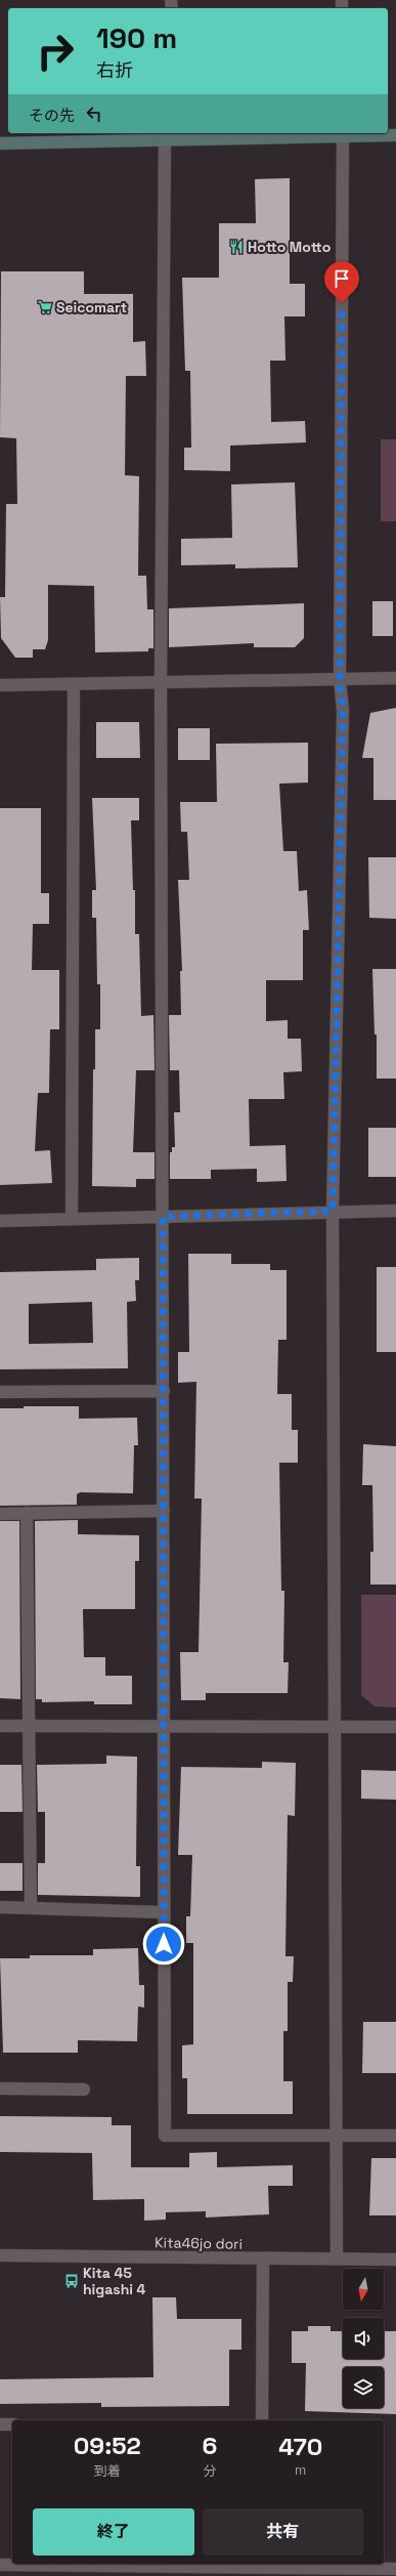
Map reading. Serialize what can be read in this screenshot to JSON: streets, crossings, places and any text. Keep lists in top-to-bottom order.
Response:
{
  "streets": {
    "street": ["Kita46jo dori"]
  },
  "places": {
    "restaurant": ["Hotto Motto"],
    "supermarket": ["Seicomart"],
    "bus stop": ["Kita 45 higashi 4"]
  },
  "north": "bottom",
  "page": {
    "turn": ["190 m", "右折"],
    "then": "その先",
    "eta": [
      "09:52",
      "到着",
      "6",
      "分",
      "470",
      "m"
    ],
    "buttons": ["終了", "共有"]
  }
}
